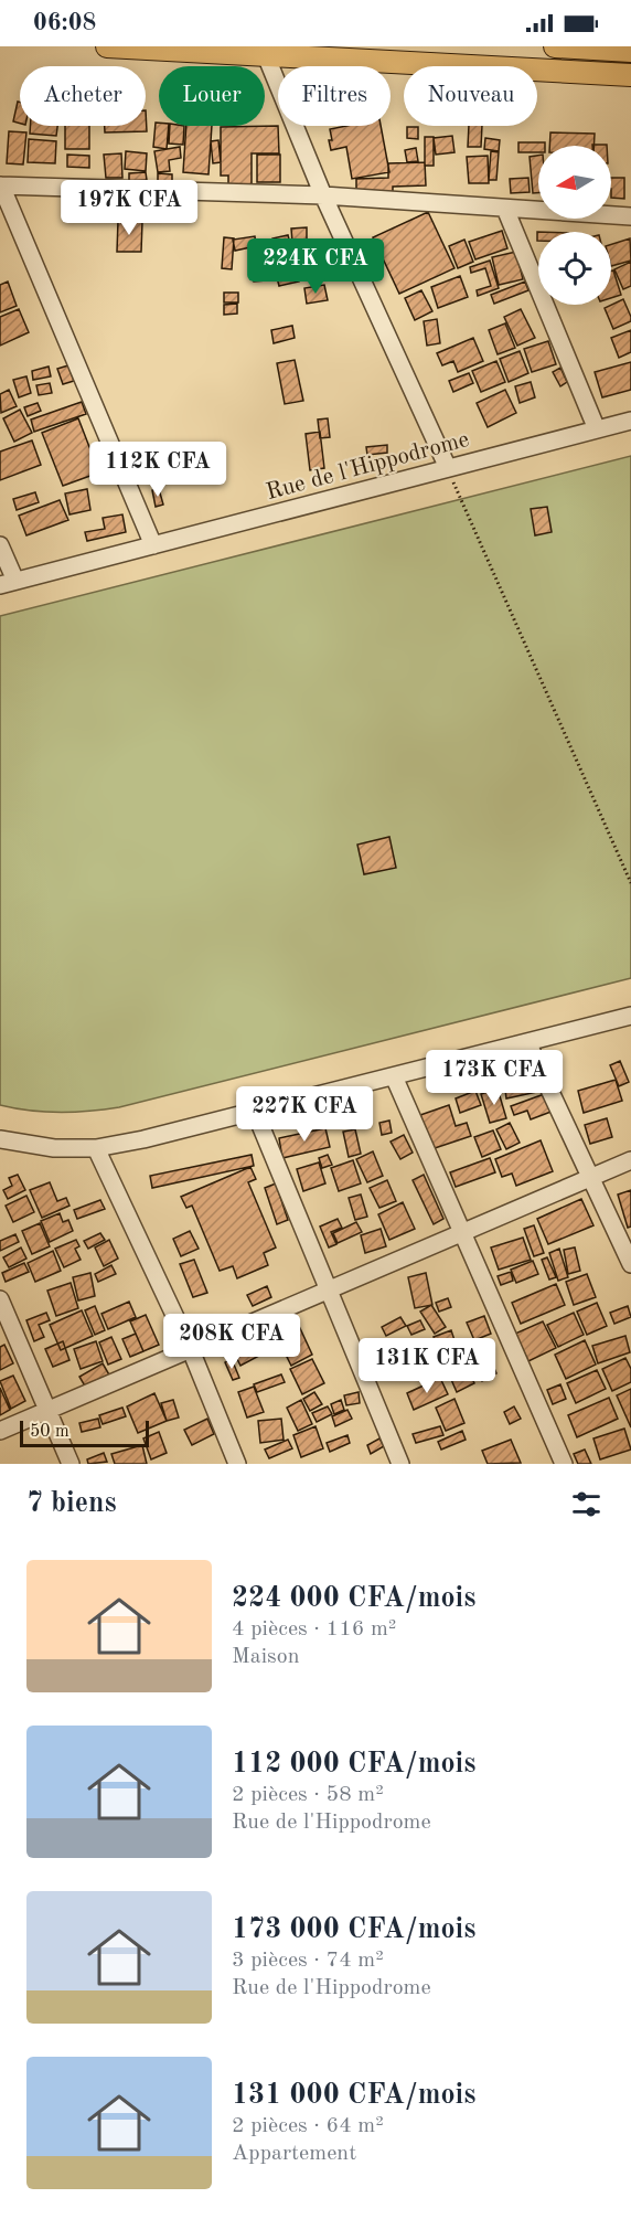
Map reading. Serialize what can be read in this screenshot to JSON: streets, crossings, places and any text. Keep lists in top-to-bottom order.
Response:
{
  "streets": {
    "street": ["Rue de l'Hippodrome"]
  },
  "scale_bar": "50 m",
  "north": "left",
  "page": {
    "status": "06:08",
    "chip": [
      "Acheter",
      "Louer",
      "Filtres",
      "Nouveau"
    ],
    "price": [
      "197K CFA",
      "224K CFA",
      "112K CFA",
      "173K CFA",
      "227K CFA",
      "208K CFA",
      "131K CFA"
    ],
    "scale": "50 m",
    "heading": "7 biens",
    "list": [
      {
        "name": "224 000 CFA/mois",
        "note": "4 pièces · 116 m² · Maison"
      },
      {
        "name": "112 000 CFA/mois",
        "note": "2 pièces · 58 m² · Rue de l'Hippodrome"
      },
      {
        "name": "173 000 CFA/mois",
        "note": "3 pièces · 74 m² · Rue de l'Hippodrome"
      },
      {
        "name": "131 000 CFA/mois",
        "note": "2 pièces · 64 m² · Appartement"
      }
    ]
  }
}
